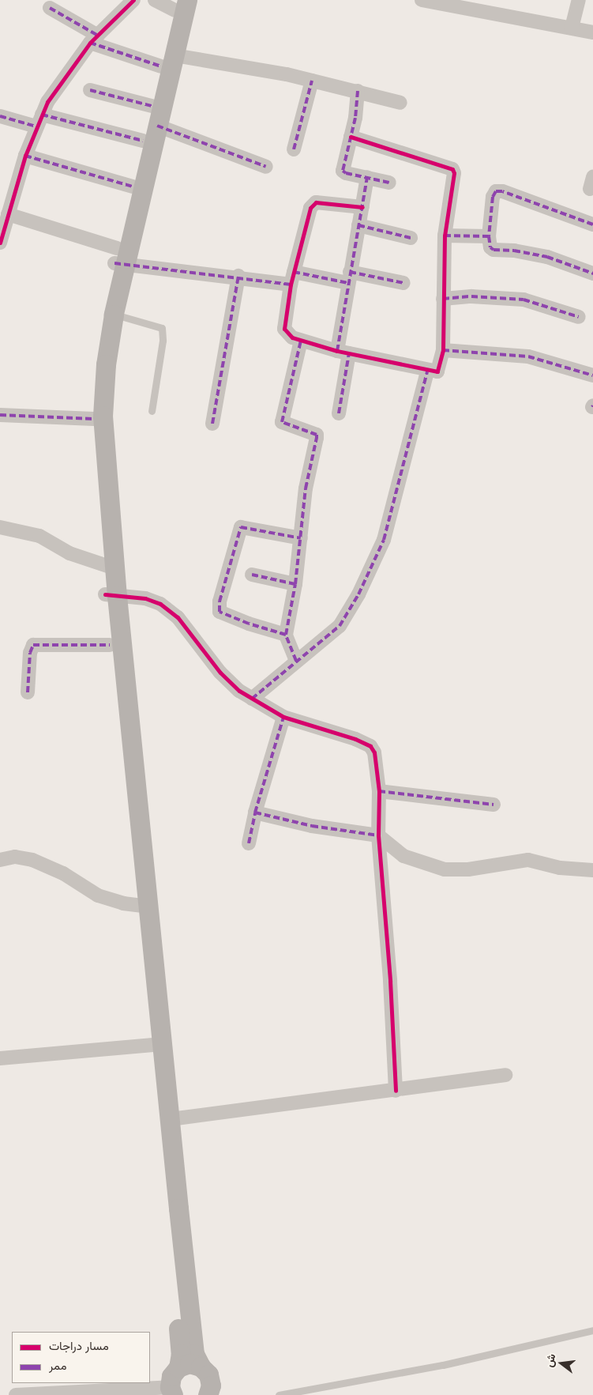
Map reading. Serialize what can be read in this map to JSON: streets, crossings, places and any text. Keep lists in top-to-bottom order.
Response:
{
  "legend": ["مسار دراجات", "ممر"],
  "north": "left"
}
